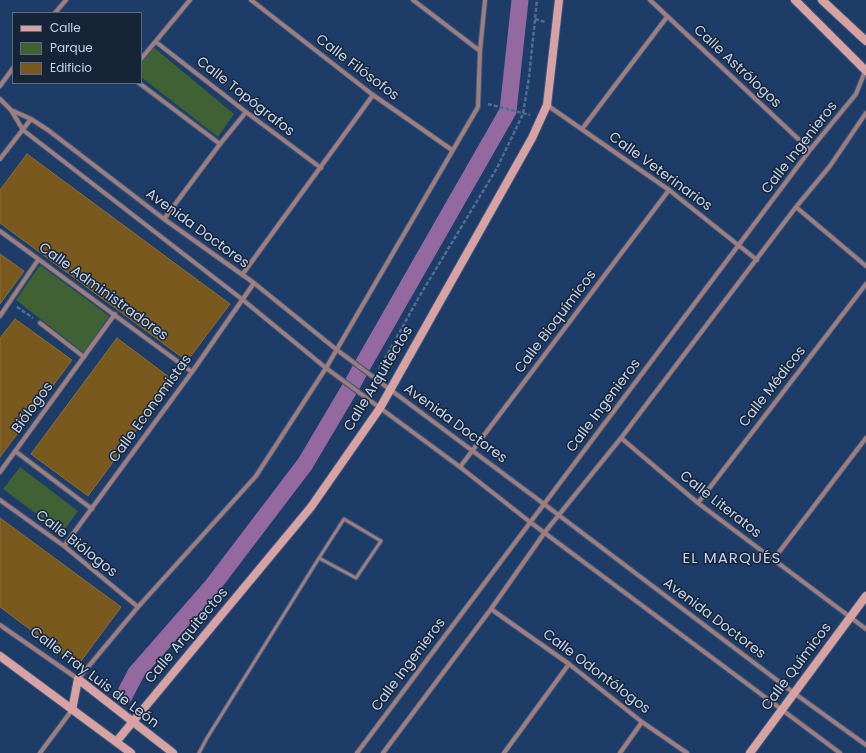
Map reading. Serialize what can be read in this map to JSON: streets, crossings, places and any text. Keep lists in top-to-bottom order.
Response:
{
  "streets": {
    "street": [
      "Calle Astrólogos",
      "Calle Filósofos",
      "Calle Topógrafos",
      "Calle Ingenieros",
      "Calle Veterinarios",
      "Avenida Doctores",
      "Calle Administradores",
      "Calle Bioquímicos",
      "Calle Arquitectos",
      "Calle Médicos",
      "Biólogos",
      "Calle Economistas",
      "Calle Literatos",
      "Calle Biólogos",
      "Calle Químicos",
      "Calle Odontólogos",
      "Calle Fray Luis de León"
    ]
  },
  "crossings": [
    ["Calle Astrólogos", "Calle Ingenieros"],
    ["Calle Ingenieros", "Calle Veterinarios"],
    ["Calle Ingenieros", "Avenida Doctores"],
    ["Calle Veterinarios", "Calle Bioquímicos"],
    ["Calle Veterinarios", "Calle Arquitectos"],
    ["Avenida Doctores", "Calle Bioquímicos"],
    ["Avenida Doctores", "Calle Arquitectos"],
    ["Avenida Doctores", "Calle Economistas"],
    ["Avenida Doctores", "Calle Químicos"],
    ["Calle Administradores", "Biólogos"],
    ["Calle Administradores", "Calle Economistas"],
    ["Calle Arquitectos", "Calle Fray Luis de León"],
    ["Calle Médicos", "Calle Literatos"],
    ["Calle Economistas", "Calle Biólogos"],
    ["Calle Literatos", "Calle Químicos"]
  ],
  "districts": ["EL MARQUÉS"],
  "legend": ["Calle", "Parque", "Edificio"]
}
